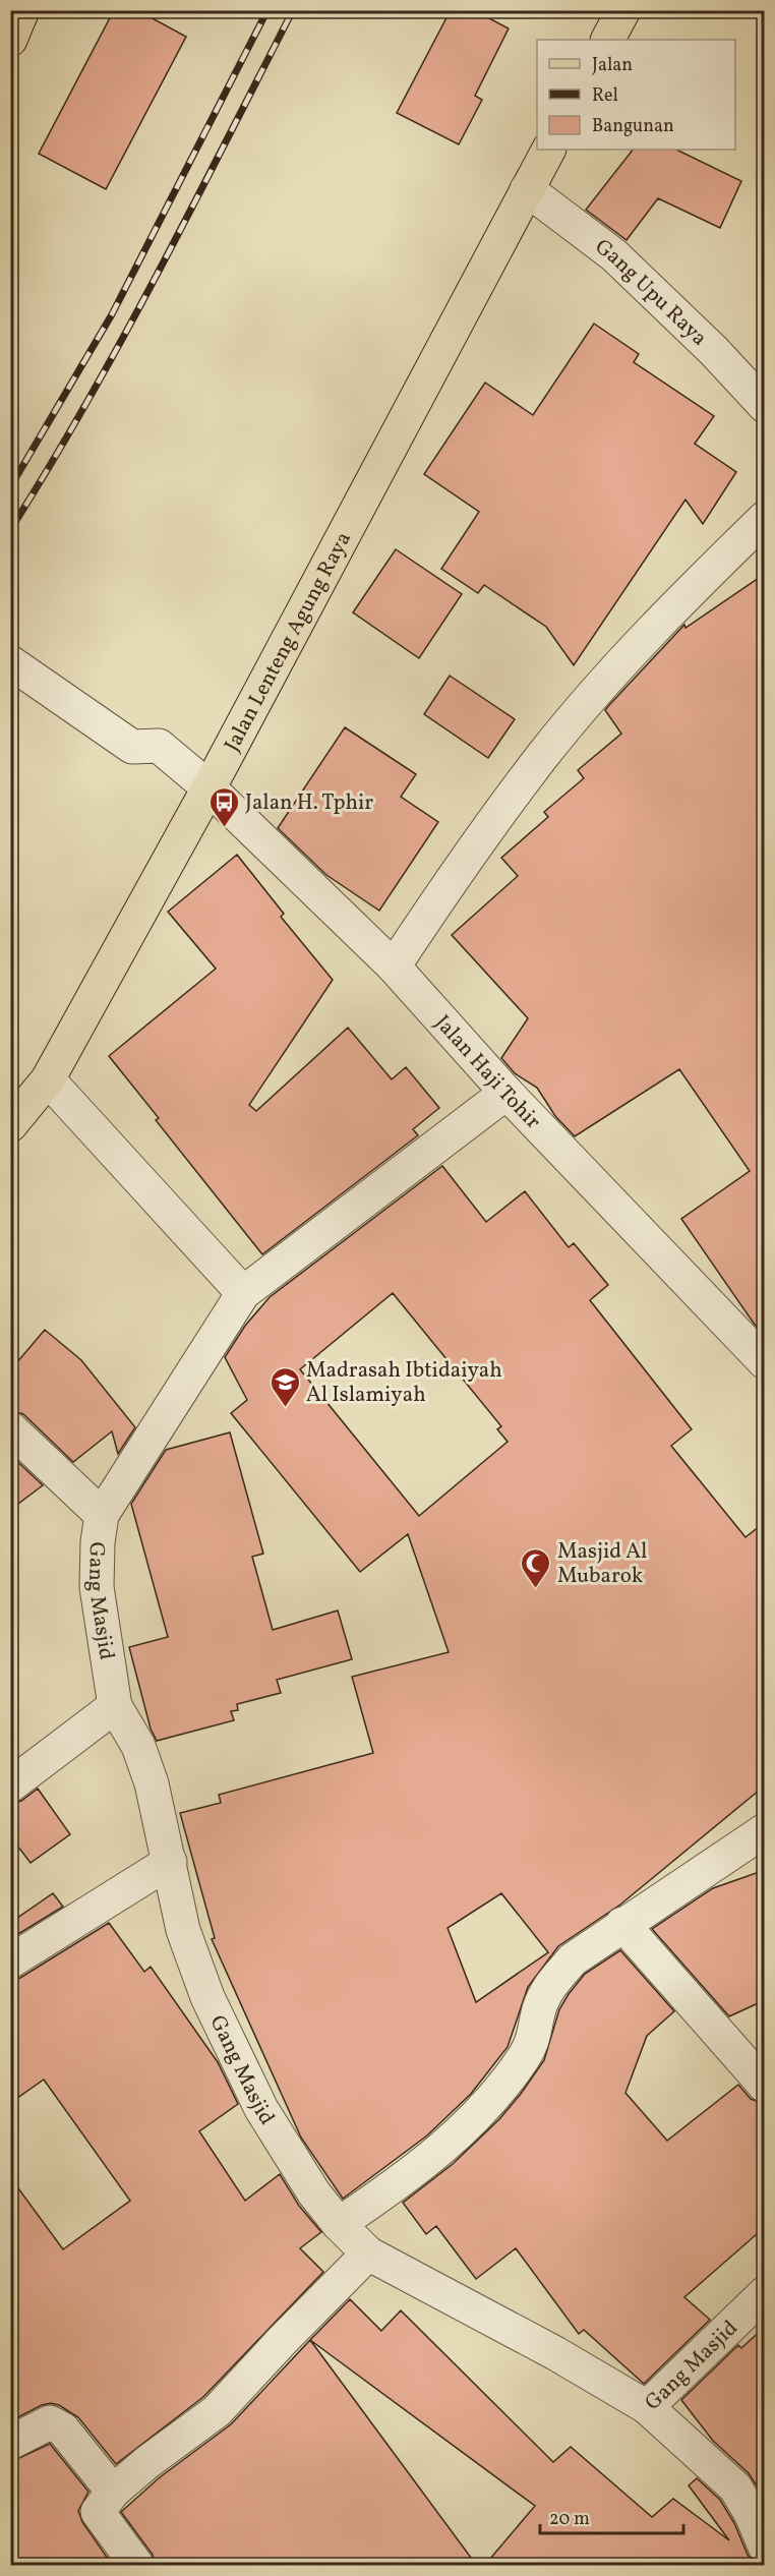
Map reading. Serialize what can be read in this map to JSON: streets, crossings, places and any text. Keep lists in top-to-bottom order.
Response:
{
  "streets": {
    "main road": ["Jalan Lenteng Agung Raya"],
    "street": ["Gang Upu Raya", "Jalan Haji Tohir", "Gang Masjid"]
  },
  "crossings": [
    ["Gang Upu Raya", "Jalan Lenteng Agung Raya"],
    ["Jalan Lenteng Agung Raya", "Jalan Haji Tohir"]
  ],
  "places": {
    "bus stop": ["Jalan H. Tphir"],
    "school or university": ["Madrasah Ibtidaiyah Al Islamiyah"],
    "mosque": ["Masjid Al Mubarok"]
  },
  "legend": ["Jalan", "Rel", "Bangunan"],
  "scale_bar": "20 m"
}
